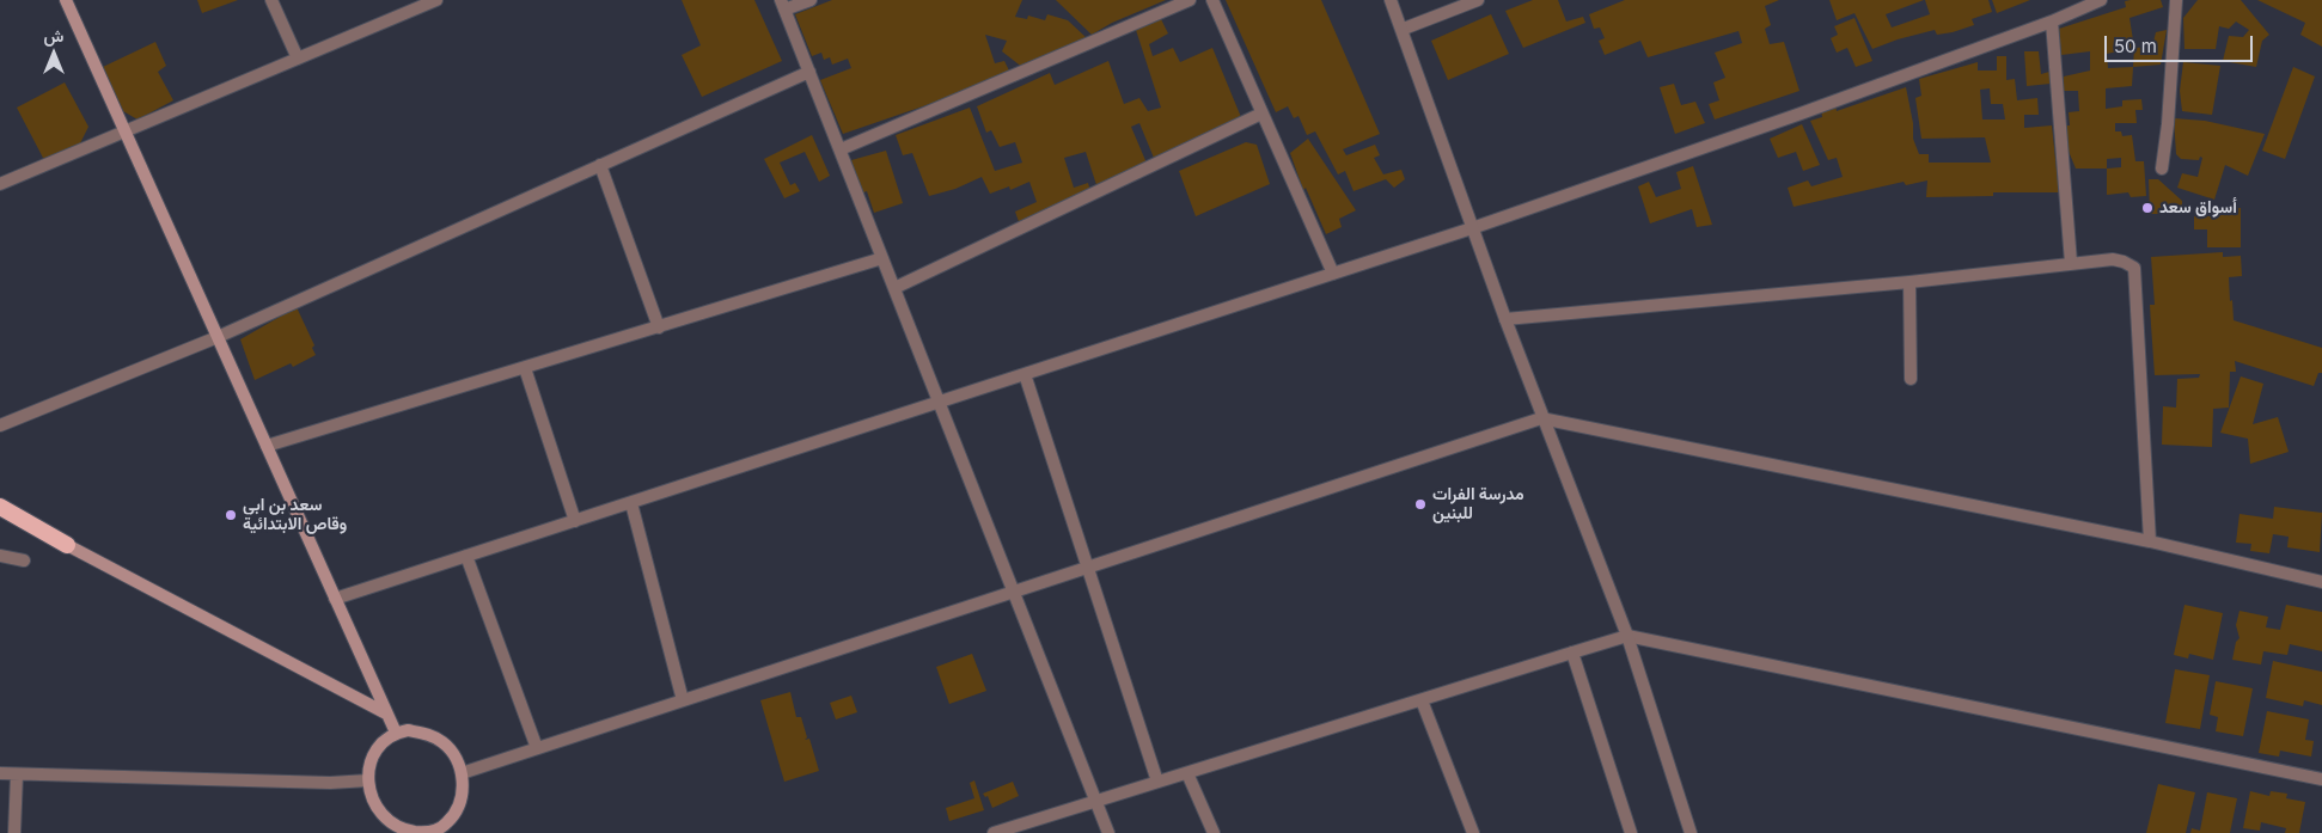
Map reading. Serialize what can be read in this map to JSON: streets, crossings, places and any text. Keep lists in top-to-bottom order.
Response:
{
  "places": ["أسواق سعد", "مدرسة الفرات للبنين", "سعد بن ابي وقاص الابتدائية"],
  "scale_bar": "50 m",
  "north": "top"
}
